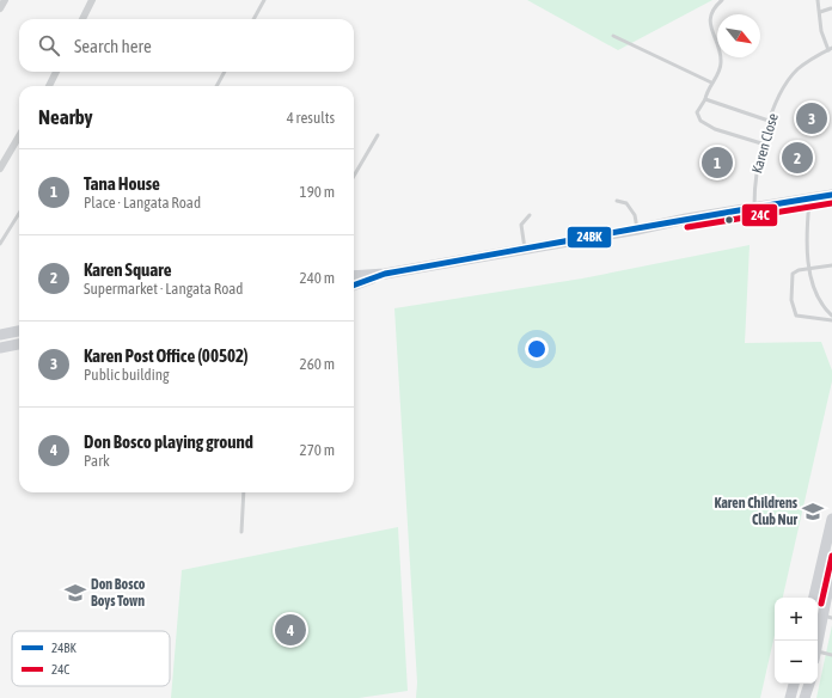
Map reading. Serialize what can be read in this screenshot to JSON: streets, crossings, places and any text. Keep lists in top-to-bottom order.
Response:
{
  "streets": {
    "lane": ["Karen Close"]
  },
  "places": {
    "school or university": ["Karen Childrens Club Nur", "Don Bosco Boys Town"]
  },
  "lines": ["transit line 24BK", "transit line 24C"],
  "legend": ["24BK", "24C"],
  "north": "bottom right",
  "page": {
    "search": "Search here",
    "heading": ["Nearby", "4 results"],
    "pins": [
      "3",
      "2",
      "1",
      "4"
    ],
    "list": [
      {
        "mark": "1",
        "name": "Tana House",
        "note": "Place · Langata Road",
        "value": "190 m"
      },
      {
        "mark": "2",
        "name": "Karen Square",
        "note": "Supermarket · Langata Road",
        "value": "240 m"
      },
      {
        "mark": "3",
        "name": "Karen Post Office (00502)",
        "note": "Public building",
        "value": "260 m"
      },
      {
        "mark": "4",
        "name": "Don Bosco playing ground",
        "note": "Park",
        "value": "270 m"
      }
    ],
    "map_buttons": ["+", "−"]
  }
}
